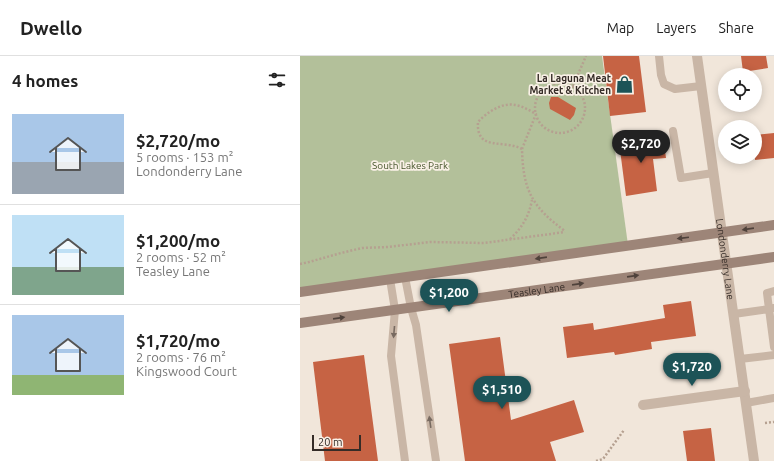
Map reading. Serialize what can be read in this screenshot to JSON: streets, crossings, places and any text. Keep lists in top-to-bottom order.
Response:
{
  "streets": {
    "main road": ["Teasley Lane"],
    "street": ["Londonderry Lane"]
  },
  "crossings": [
    ["Londonderry Lane", "Teasley Lane"]
  ],
  "parks": ["South Lakes Park"],
  "places": {
    "shop": ["La Laguna Meat Market & Kitchen"]
  },
  "scale_bar": "20 m",
  "page": {
    "header": "Dwello",
    "nav": ["Map", "Layers", "Share"],
    "heading": "4 homes",
    "list": [
      {
        "name": "$2,720/mo",
        "note": "5 rooms · 153 m² · Londonderry Lane"
      },
      {
        "name": "$1,200/mo",
        "note": "2 rooms · 52 m² · Teasley Lane"
      },
      {
        "name": "$1,720/mo",
        "note": "2 rooms · 76 m² · Kingswood Court"
      }
    ],
    "price": [
      "$2,720",
      "$1,200",
      "$1,720",
      "$1,510"
    ],
    "scale": "20 m"
  }
}
